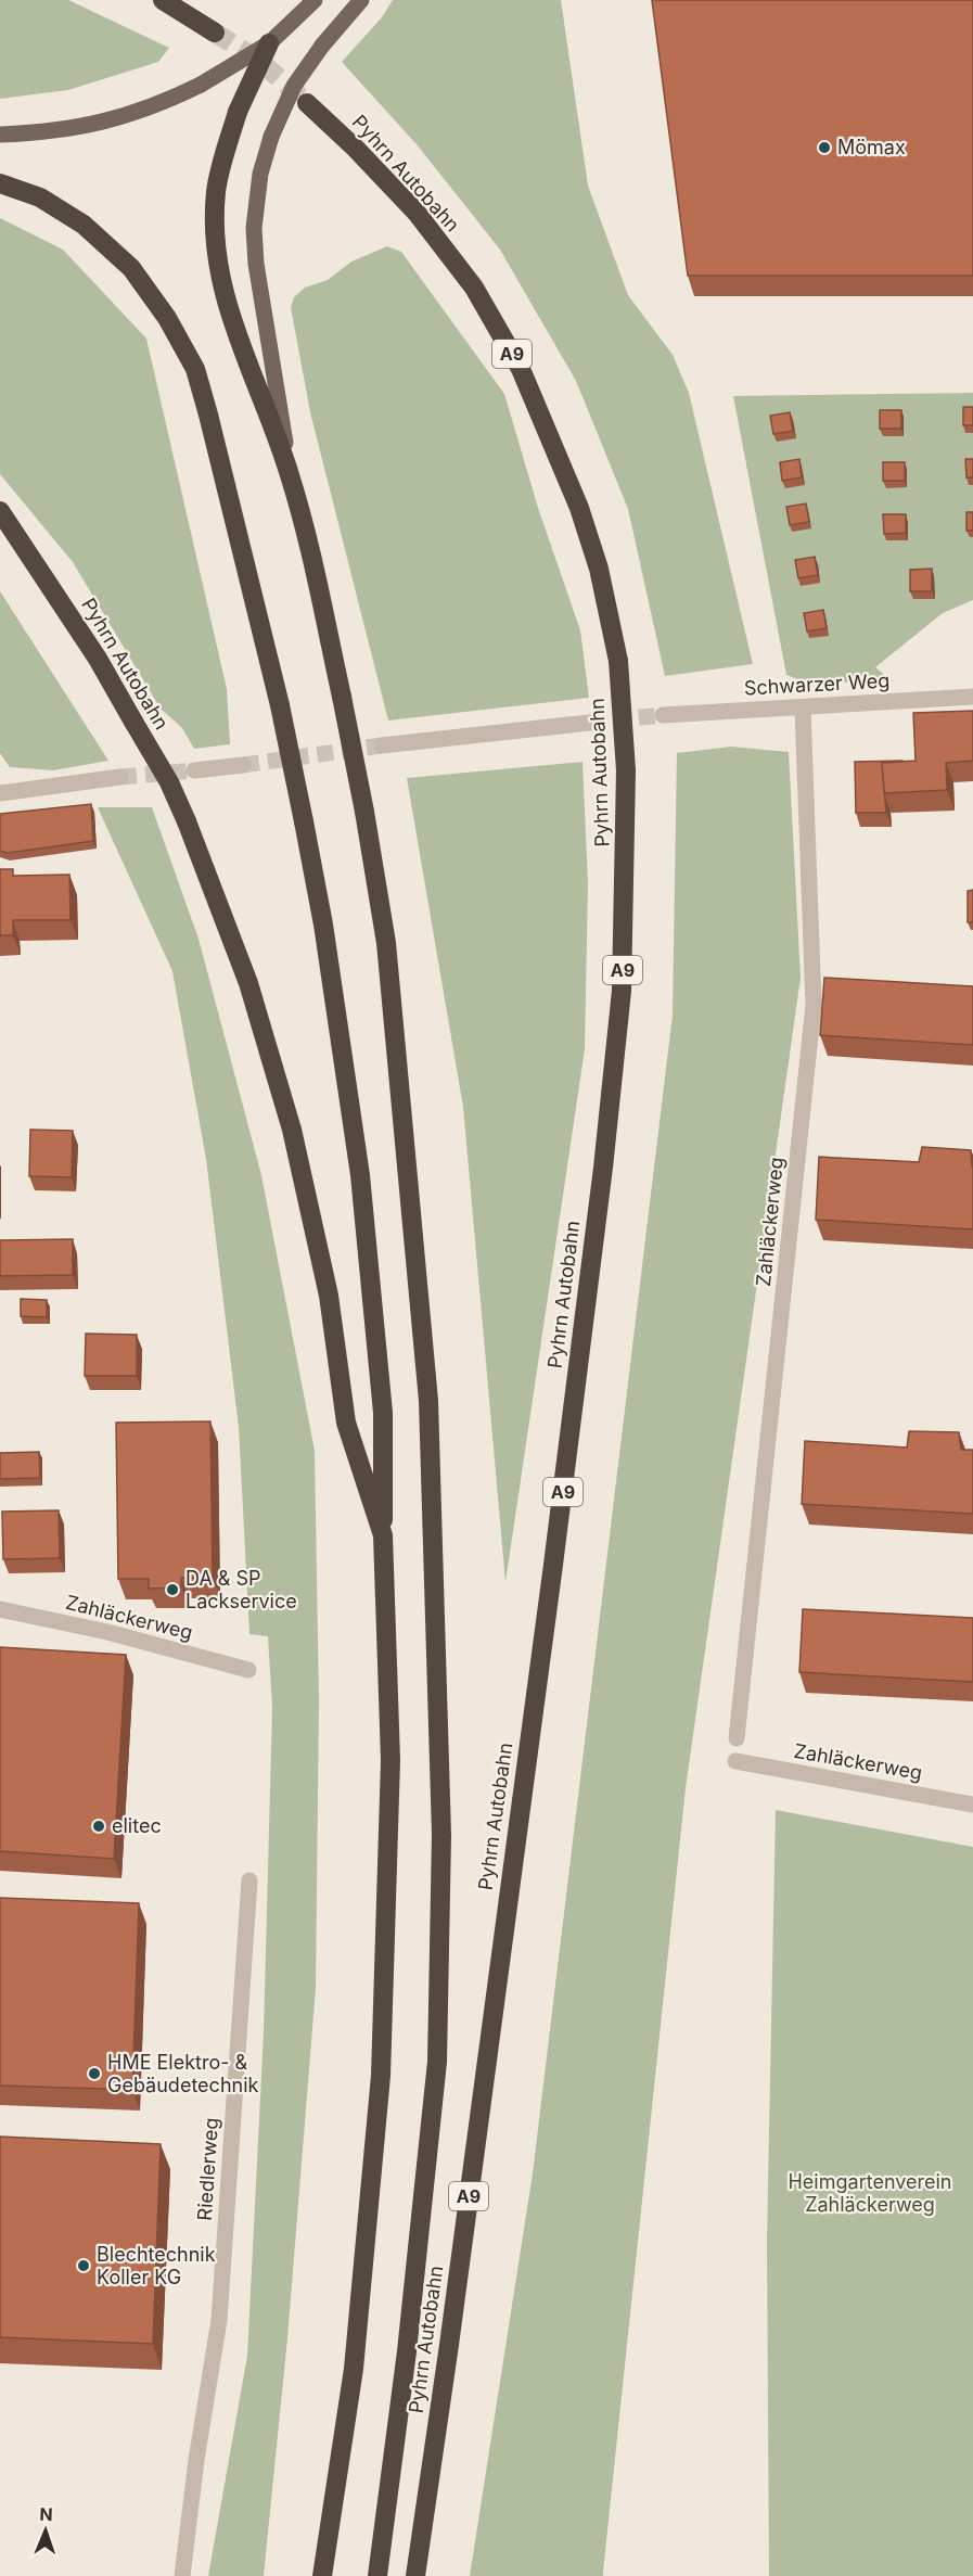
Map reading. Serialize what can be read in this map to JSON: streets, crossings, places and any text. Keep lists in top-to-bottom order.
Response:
{
  "streets": {
    "highway": ["Pyhrn Autobahn", "A9"],
    "street": ["Schwarzer Weg", "Zahläckerweg", "Riedlerweg"]
  },
  "crossings": [
    ["Schwarzer Weg", "Zahläckerweg"]
  ],
  "parks": ["Heimgartenverein Zahläckerweg"],
  "places": [
    "Mömax",
    "DA & SP Lackservice",
    "elitec",
    "HME Elektro- & Gebäudetechnik",
    "Blechtechnik Koller KG"
  ],
  "north": "top"
}
